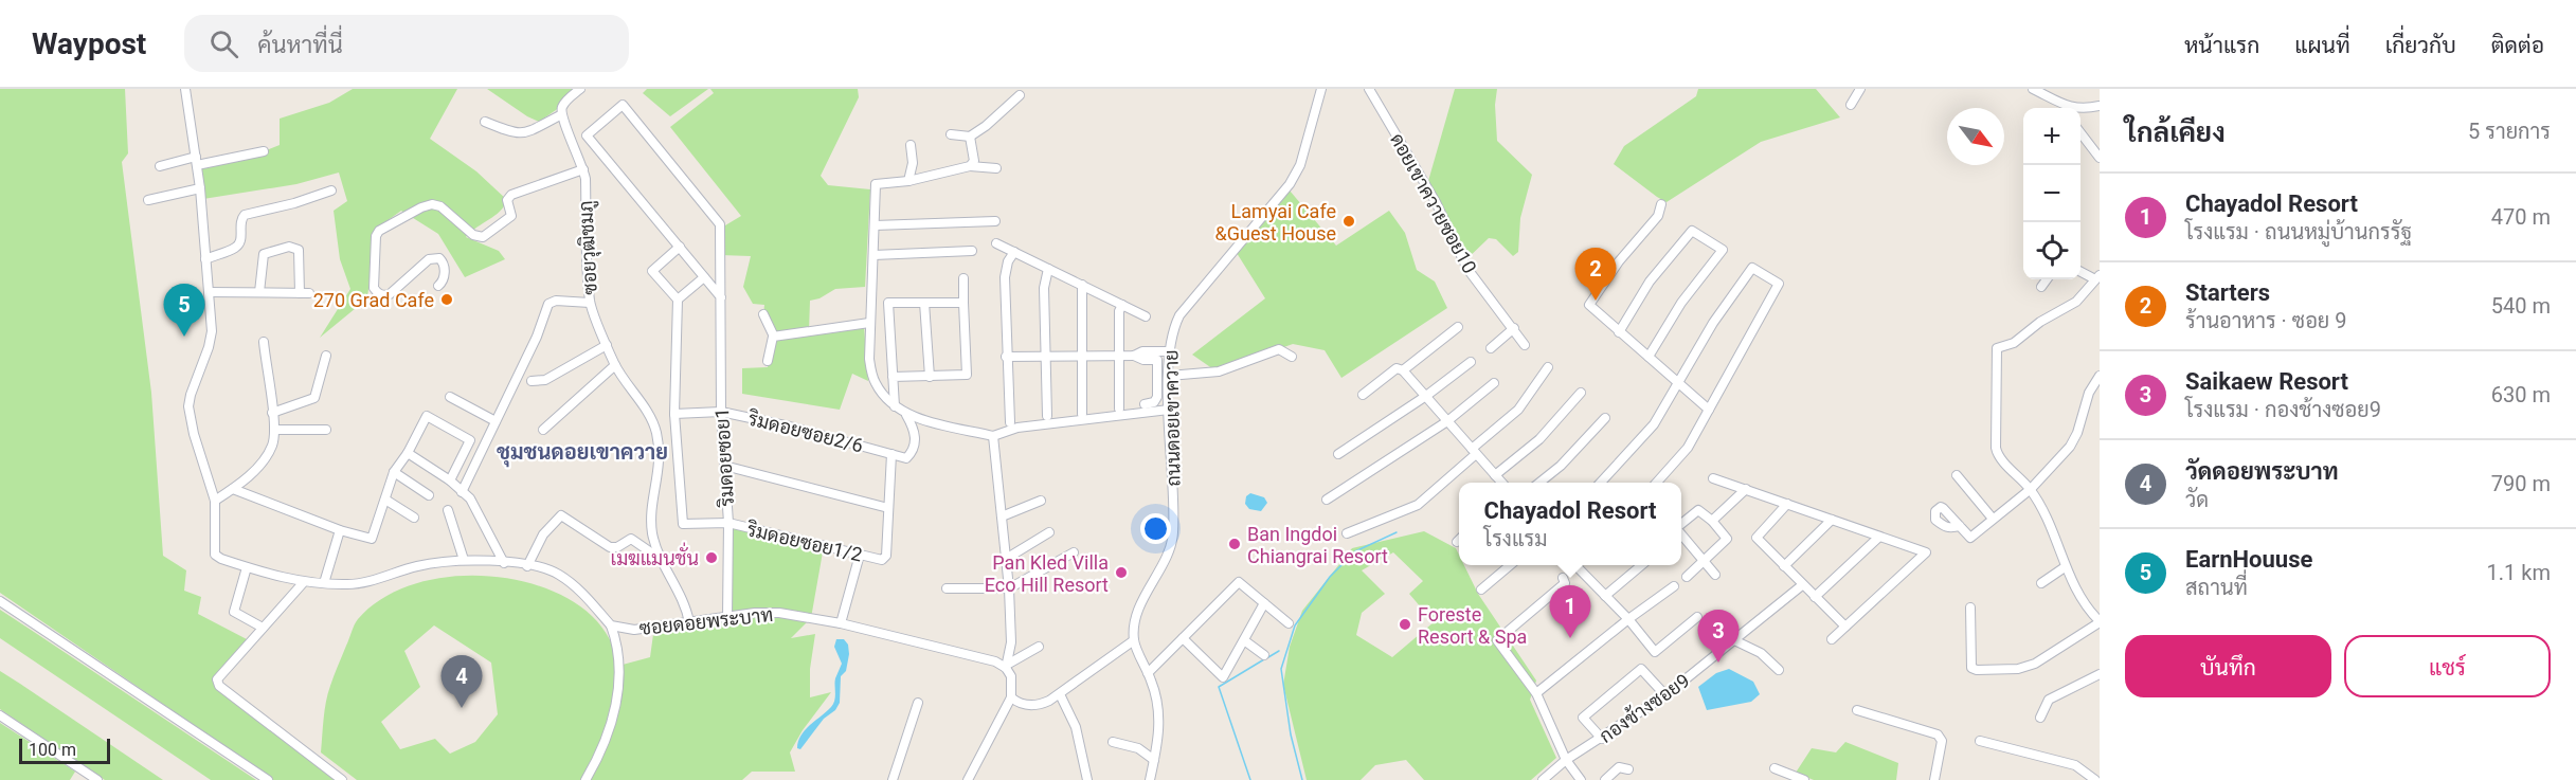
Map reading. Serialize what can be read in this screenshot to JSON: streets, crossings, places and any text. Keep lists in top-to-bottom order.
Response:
{
  "streets": {
    "street": [
      "ดอยเขาควายซอย10",
      "ซอยวุฒิชมภู",
      "ถนนดอยเขาควาย",
      "ริมดอยซอย2/6",
      "ริมดอยซอย1",
      "ริมดอยซอย1/2",
      "ซอยดอยพระบาท",
      "กองช้างซอย9"
    ]
  },
  "crossings": [
    ["ซอยวุฒิชมภู", "ซอยดอยพระบาท"],
    ["ริมดอยซอย2/6", "ริมดอยซอย1"],
    ["ริมดอยซอย2/6", "ริมดอยซอย1/2"],
    ["ริมดอยซอย1", "ริมดอยซอย1/2"],
    ["ริมดอยซอย1", "ซอยดอยพระบาท"]
  ],
  "districts": ["ชุมชนดอยเขาควาย"],
  "places": [
    "Lamyai Cafe &Guest House",
    "270 Grad Cafe",
    "Ban Ingdoi Chiangrai Resort",
    "เมฆแมนชั่น",
    "Pan Kled Villa Eco Hill Resort",
    "Foreste Resort & Spa"
  ],
  "scale_bar": "100 m",
  "north": "bottom right",
  "page": {
    "header": "Waypost",
    "search": "ค้นหาที่นี่",
    "nav": [
      "หน้าแรก",
      "แผนที่",
      "เกี่ยวกับ",
      "ติดต่อ"
    ],
    "heading": ["ใกล้เคียง", "5 รายการ"],
    "map_buttons": ["+", "−"],
    "list": [
      {
        "mark": "1",
        "name": "Chayadol Resort",
        "note": "โรงแรม · ถนนหมู่บ้านกรรัฐ",
        "value": "470 m"
      },
      {
        "mark": "2",
        "name": "Starters",
        "note": "ร้านอาหาร · ซอย 9",
        "value": "540 m"
      },
      {
        "mark": "3",
        "name": "Saikaew Resort",
        "note": "โรงแรม · กองช้างซอย9",
        "value": "630 m"
      },
      {
        "mark": "4",
        "name": "วัดดอยพระบาท",
        "note": "วัด",
        "value": "790 m"
      },
      {
        "mark": "5",
        "name": "EarnHouuse",
        "note": "สถานที่",
        "value": "1.1 km"
      }
    ],
    "pins": [
      "2",
      "5",
      "1",
      "3",
      "4"
    ],
    "popup": ["Chayadol Resort", "โรงแรม"],
    "buttons": ["บันทึก", "แชร์"],
    "scale": "100 m"
  }
}
